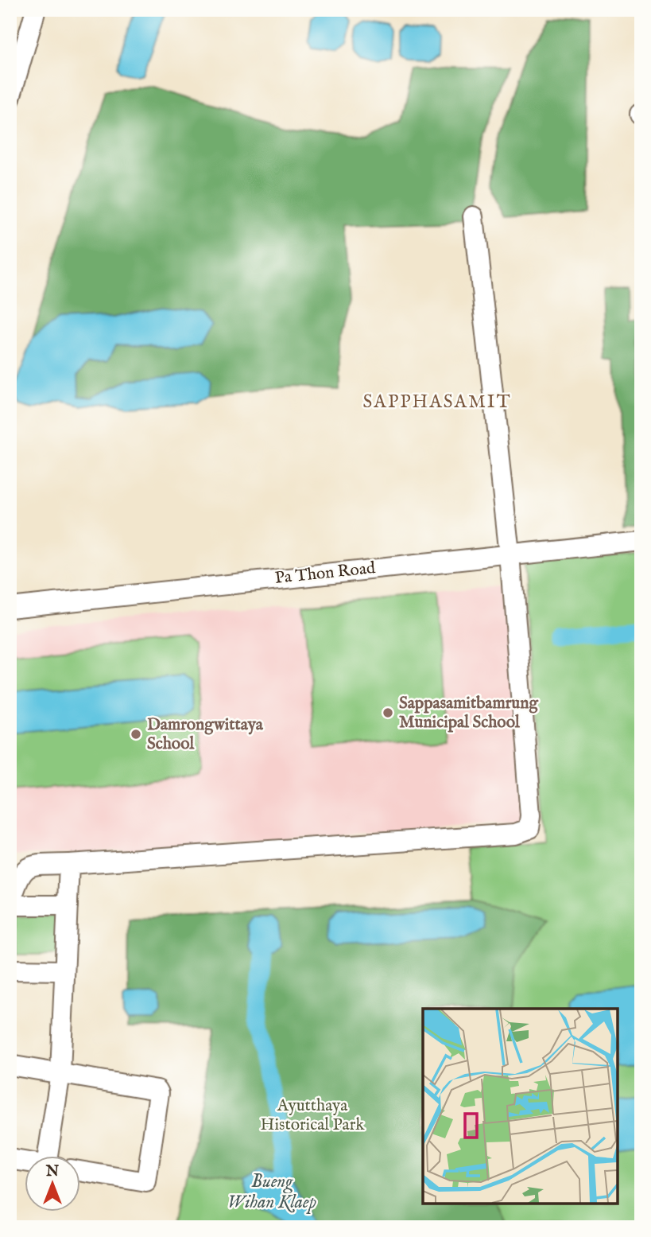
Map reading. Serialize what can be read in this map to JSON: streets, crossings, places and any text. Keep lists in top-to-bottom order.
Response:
{
  "streets": {
    "street": ["Pa Thon Road"]
  },
  "districts": ["SAPPHASAMIT"],
  "water": ["Bueng Wihan Klaep"],
  "parks": ["Ayutthaya Historical Park"],
  "places": ["Sappasamitbamrung Municipal School", "Damrongwittaya School"],
  "north": "top"
}
